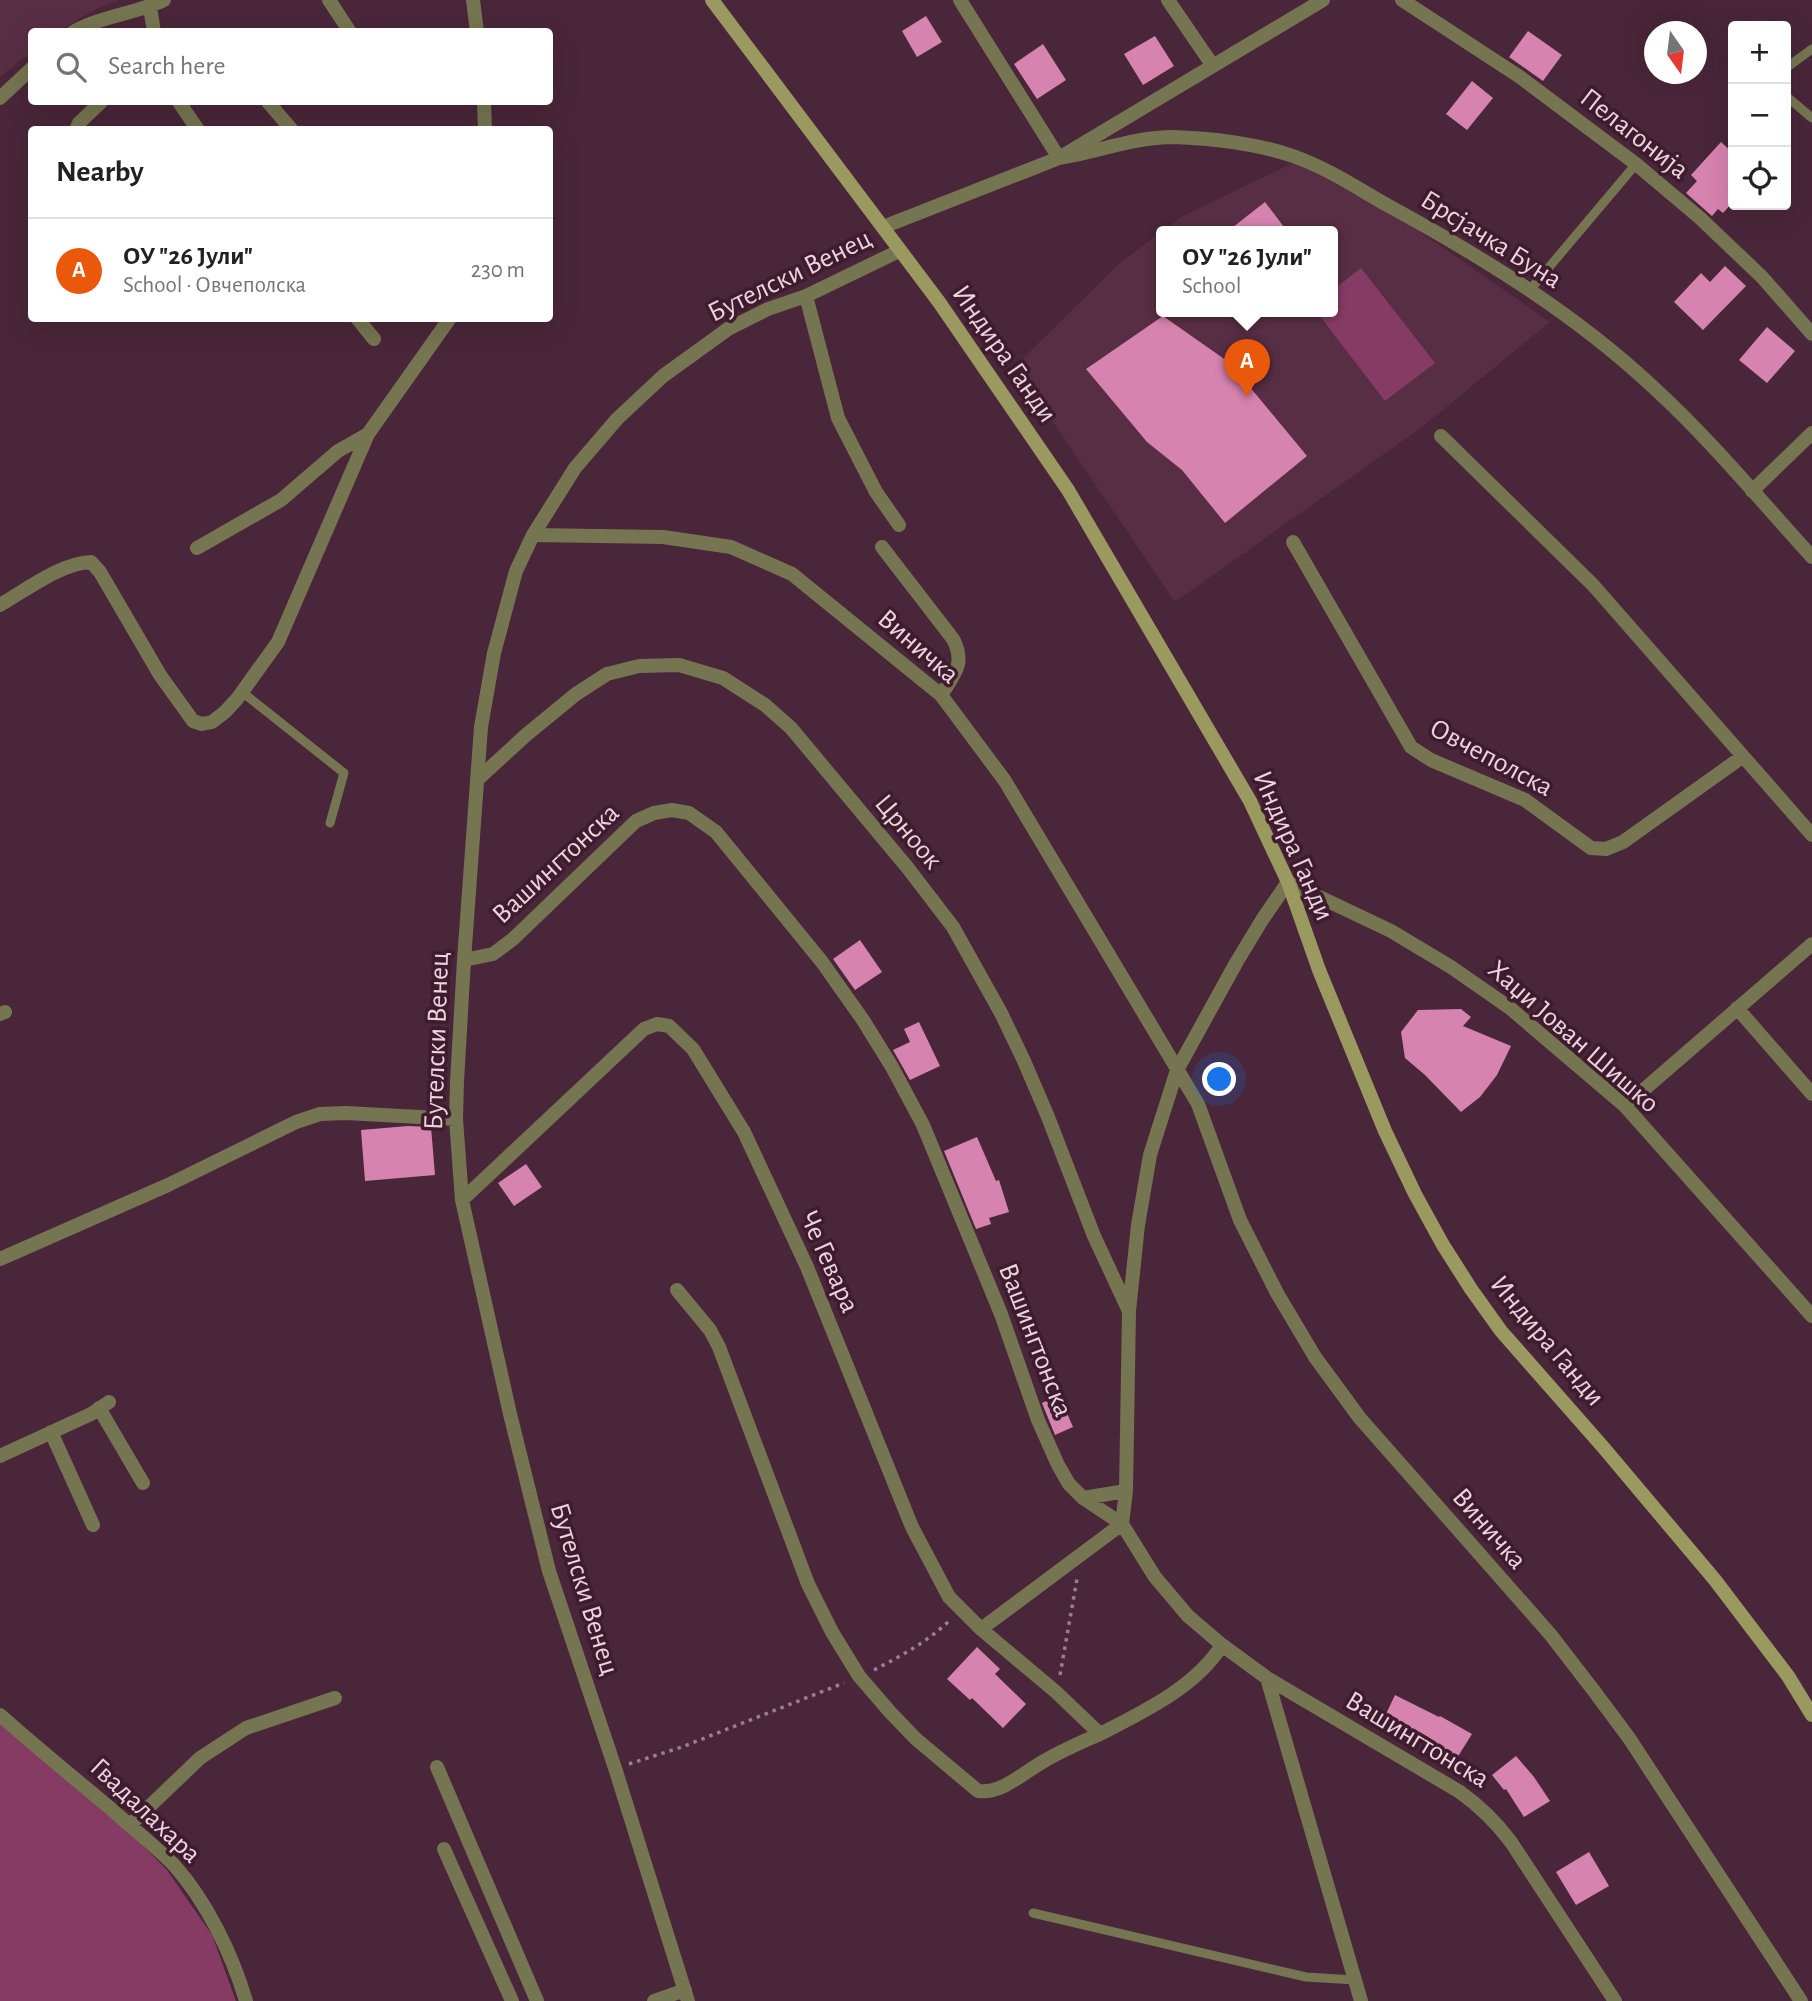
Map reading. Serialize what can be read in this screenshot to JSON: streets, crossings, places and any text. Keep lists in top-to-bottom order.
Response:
{
  "streets": {
    "street": [
      "Пелагонија",
      "Брсјачка Буна",
      "Бутелски Венец",
      "Индира Ганди",
      "Виничка",
      "Овчеполска",
      "Црноок",
      "Вашингтонска",
      "Хаџи Јован Шишко",
      "Че Гевара",
      "Гвадалахара"
    ]
  },
  "crossings": [
    ["Брсјачка Буна", "Бутелски Венец"],
    ["Бутелски Венец", "Индира Ганди"],
    ["Бутелски Венец", "Виничка"],
    ["Бутелски Венец", "Црноок"],
    ["Бутелски Венец", "Вашингтонска"],
    ["Бутелски Венец", "Че Гевара"],
    ["Индира Ганди", "Хаџи Јован Шишко"]
  ],
  "north": "bottom",
  "page": {
    "map_buttons": ["+", "−"],
    "search": "Search here",
    "heading": "Nearby",
    "list": [
      {
        "mark": "A",
        "name": "ОУ \"26 Јули\"",
        "note": "School · Овчеполска",
        "value": "230 m"
      }
    ],
    "popup": ["ОУ \"26 Јули\"", "School"],
    "pins": "A"
  }
}
